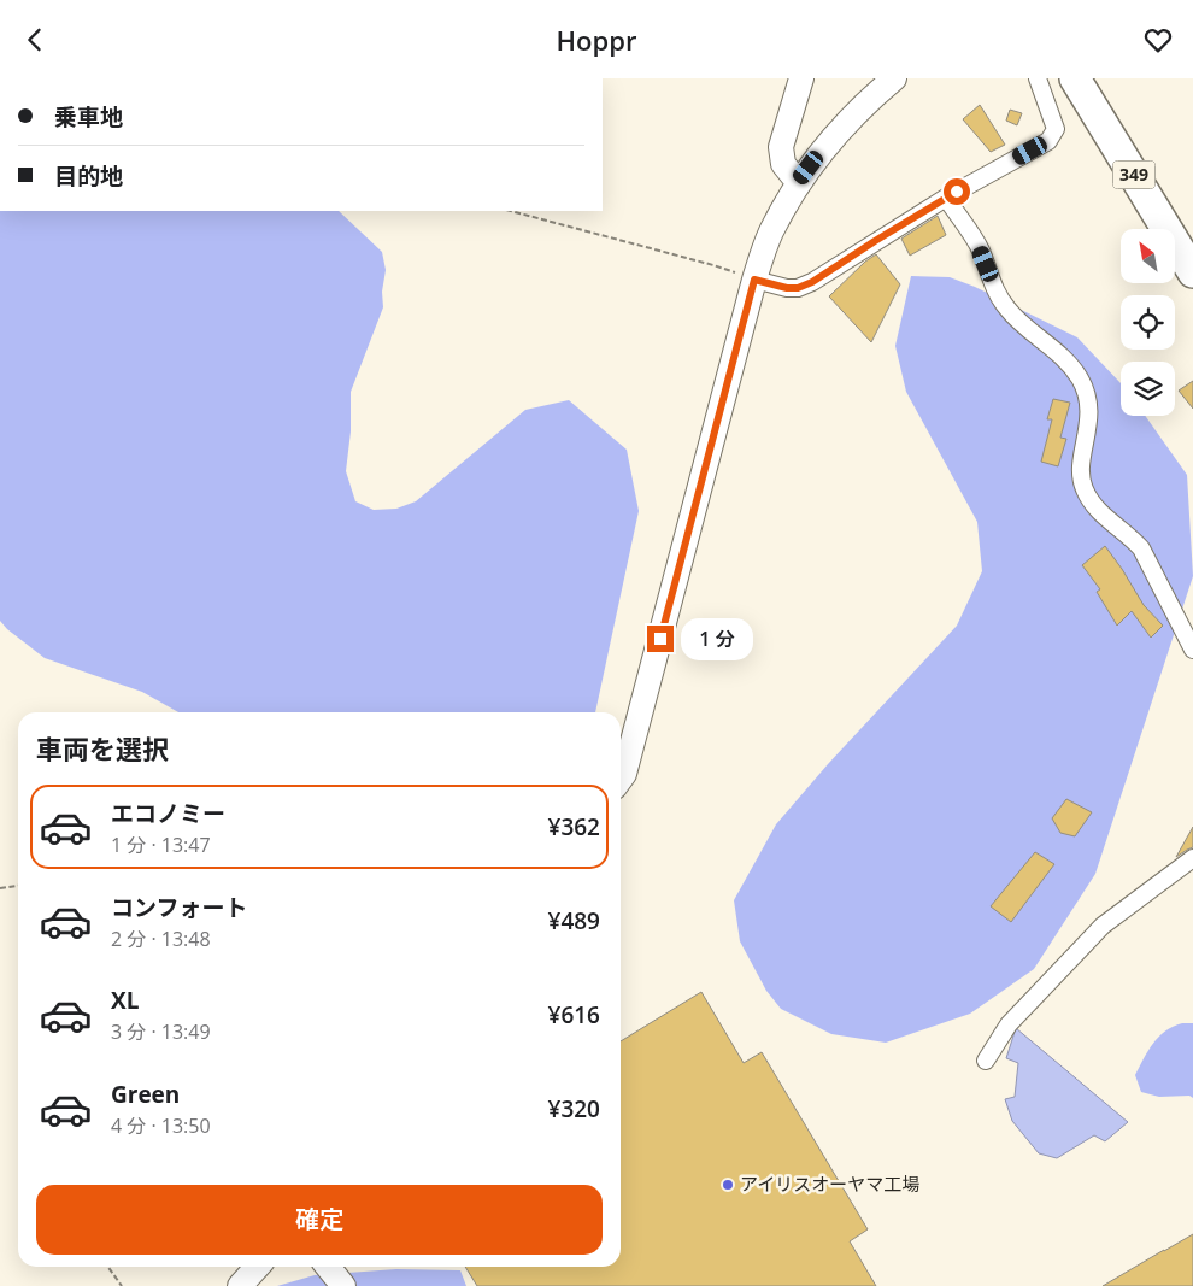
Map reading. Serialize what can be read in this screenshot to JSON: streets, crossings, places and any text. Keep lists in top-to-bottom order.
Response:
{
  "streets": {
    "highway": ["349"]
  },
  "places": ["アイリスオーヤマ工場"],
  "north": "top left",
  "page": {
    "header": "Hoppr",
    "banner": ["乗車地", "目的地"],
    "bubble": "1 分",
    "heading": "車両を選択",
    "list": [
      {
        "name": "エコノミー",
        "note": "1 分 · 13:47",
        "value": "¥362"
      },
      {
        "name": "コンフォート",
        "note": "2 分 · 13:48",
        "value": "¥489"
      },
      {
        "name": "XL",
        "note": "3 分 · 13:49",
        "value": "¥616"
      },
      {
        "name": "Green",
        "note": "4 分 · 13:50",
        "value": "¥320"
      }
    ],
    "buttons": "確定"
  }
}
